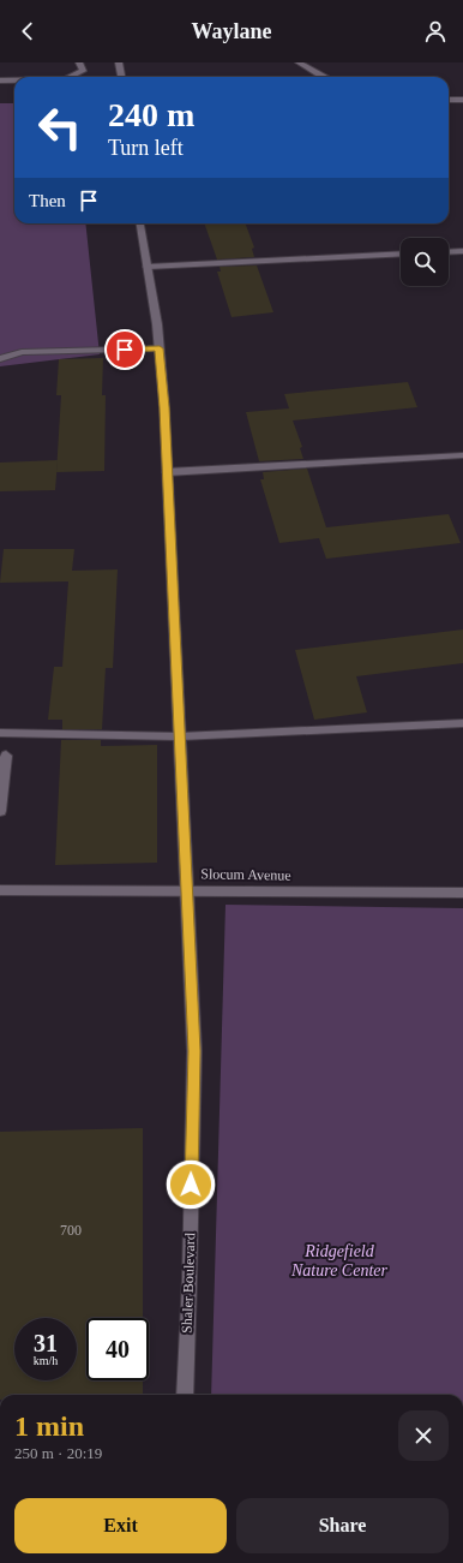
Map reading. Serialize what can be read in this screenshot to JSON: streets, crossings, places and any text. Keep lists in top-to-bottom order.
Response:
{
  "streets": {
    "street": ["Slocum Avenue", "Shaler Boulevard"]
  },
  "crossings": [
    ["Slocum Avenue", "Shaler Boulevard"]
  ],
  "parks": ["Ridgefield Nature Center"],
  "house_numbers": ["700"],
  "page": {
    "header": "Waylane",
    "turn": ["240 m", "Turn left"],
    "then": "Then",
    "speed": "31 km/h",
    "limit": "40",
    "heading": ["1 min", "250 m · 20:19"],
    "buttons": ["Exit", "Share"]
  }
}
